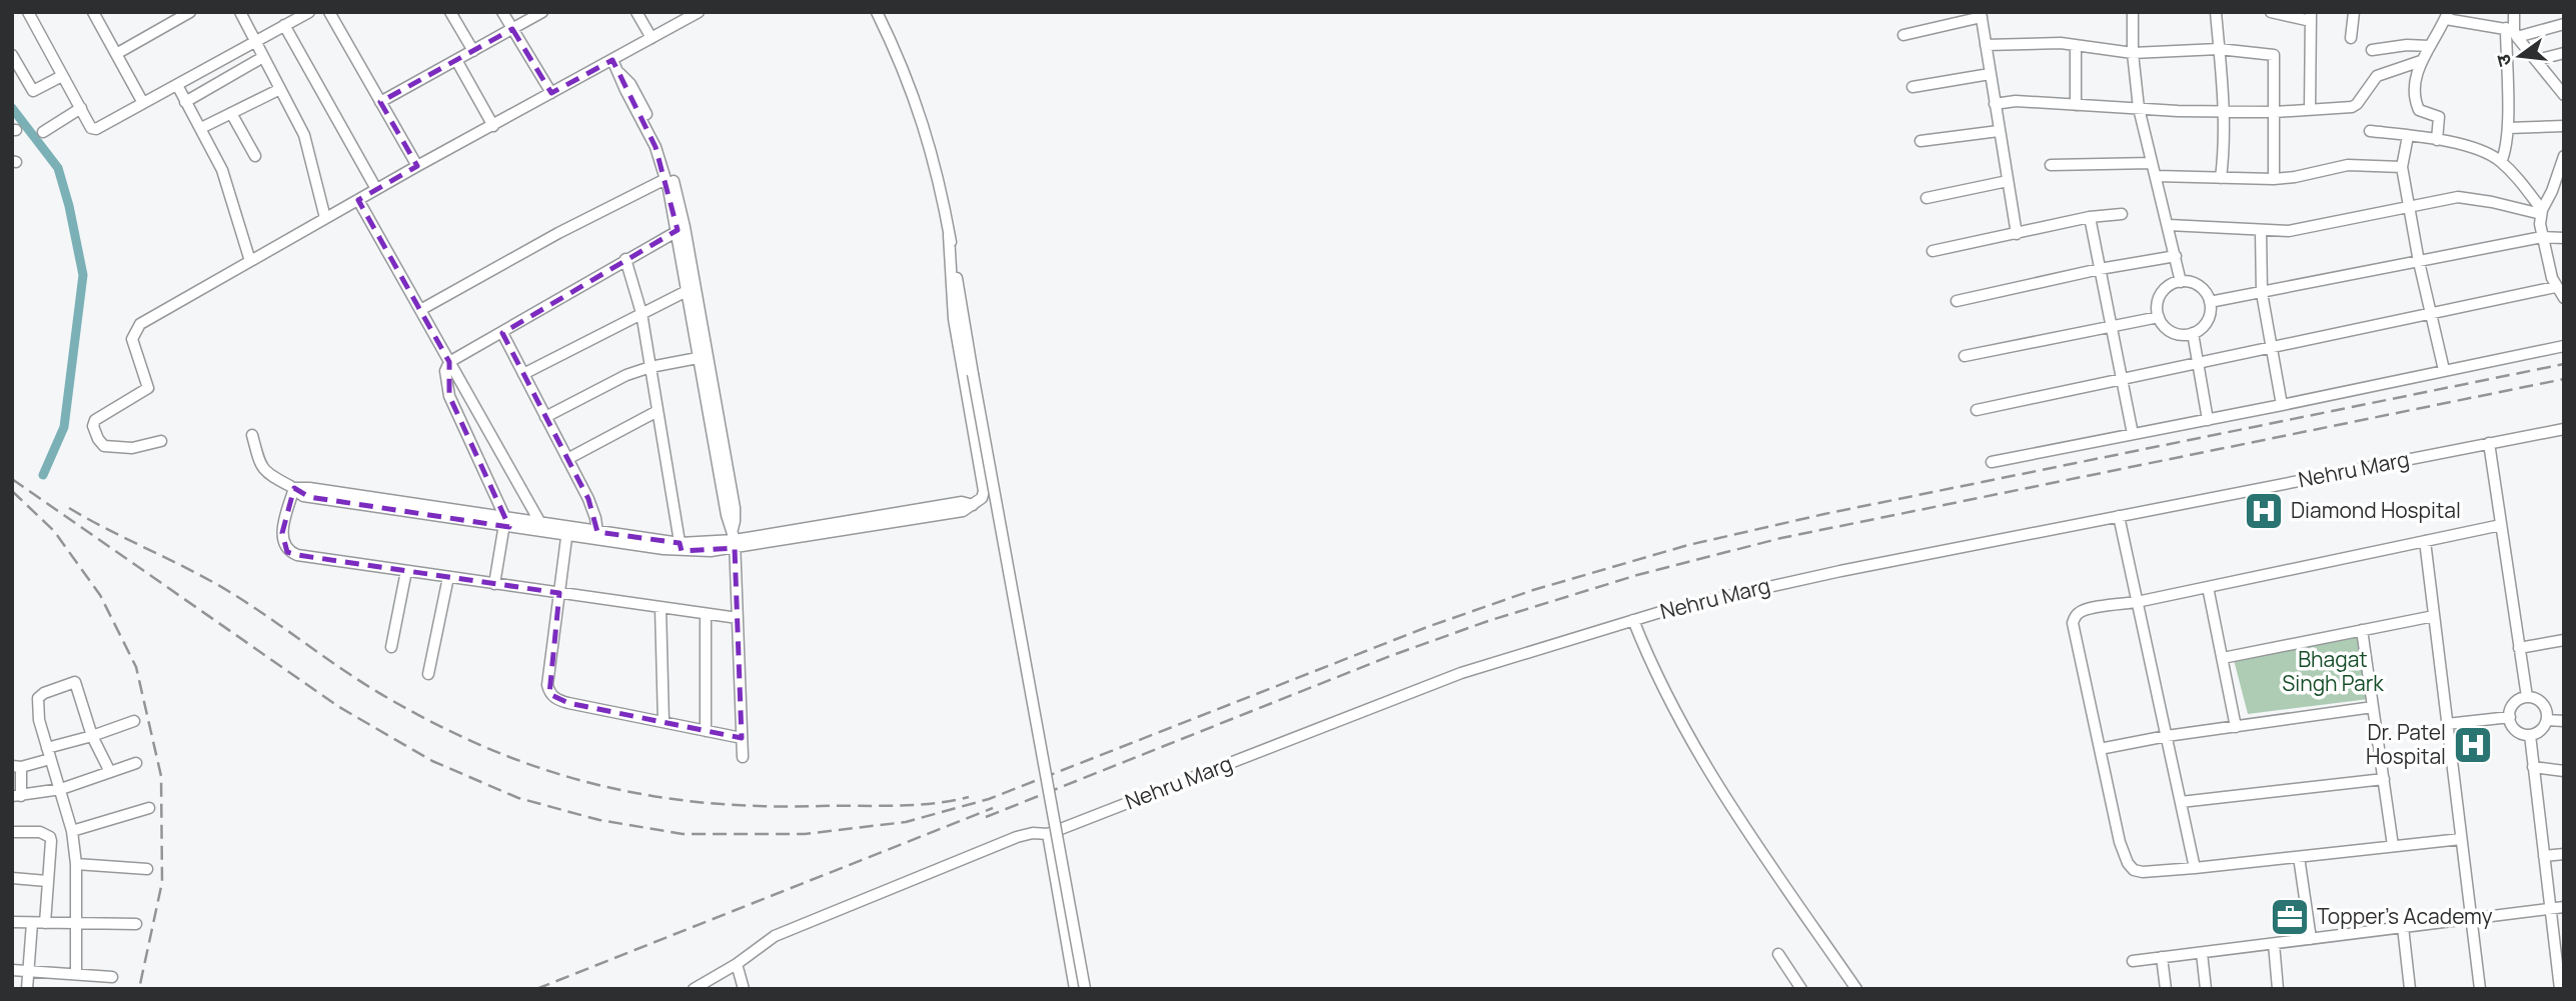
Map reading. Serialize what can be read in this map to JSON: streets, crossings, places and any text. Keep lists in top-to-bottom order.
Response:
{
  "streets": {
    "street": ["Nehru Marg"]
  },
  "parks": ["Bhagat Singh Park"],
  "places": {
    "hospital": ["Diamond Hospital", "Dr. Patel Hospital"],
    "office": ["Topper's Academy"]
  },
  "north": "left"
}
